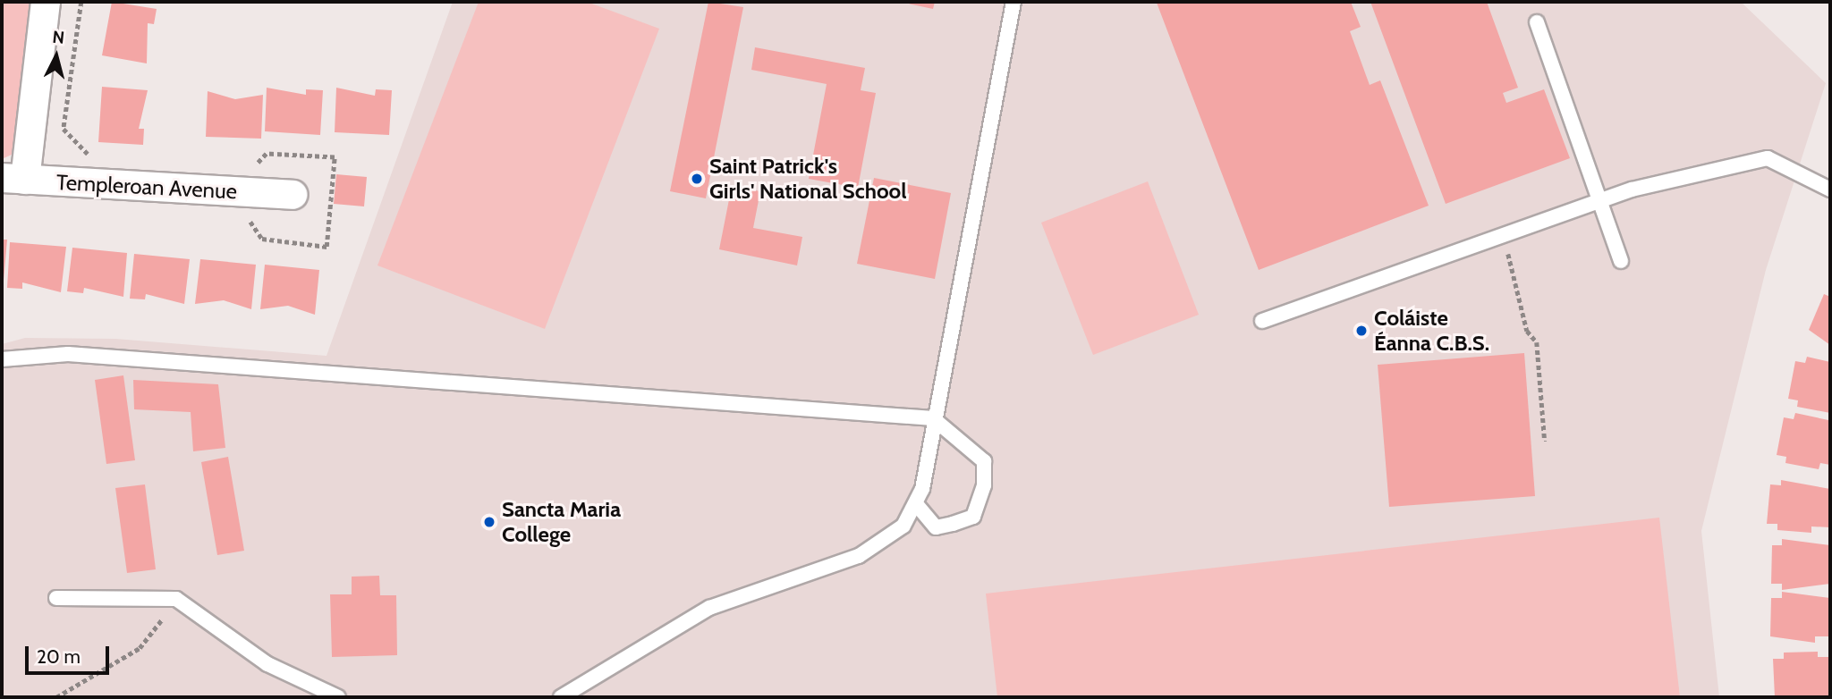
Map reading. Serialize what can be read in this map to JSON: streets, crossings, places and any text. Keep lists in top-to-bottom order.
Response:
{
  "streets": {
    "street": ["Templeroan Avenue"]
  },
  "places": ["Saint Patrick's Girls' National School", "Coláiste Éanna C.B.S.", "Sancta Maria College"],
  "scale_bar": "20 m",
  "north": "top"
}
